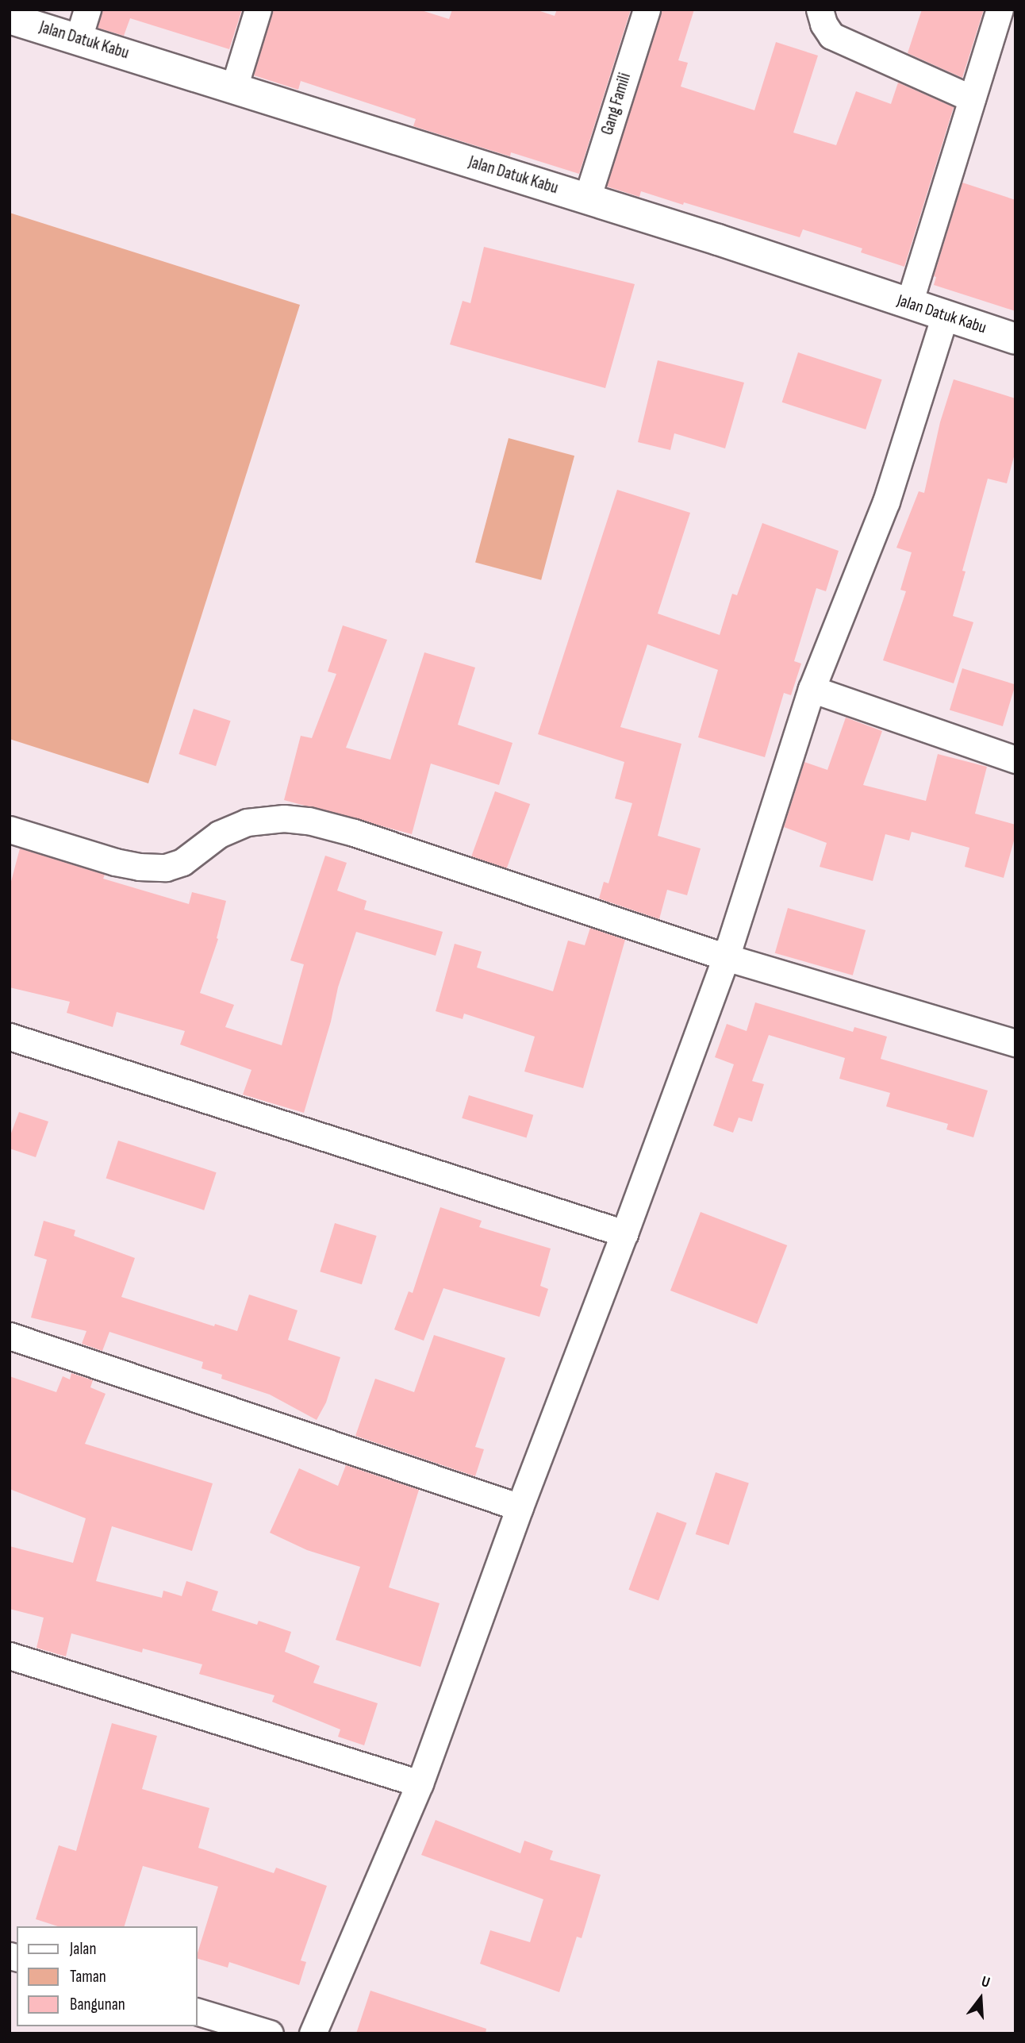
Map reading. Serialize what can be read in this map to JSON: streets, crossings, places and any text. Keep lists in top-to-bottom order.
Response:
{
  "streets": {
    "street": ["Jalan Datuk Kabu", "Gang Famili"]
  },
  "crossings": [
    ["Jalan Datuk Kabu", "Gang Famili"]
  ],
  "legend": ["Jalan", "Taman", "Bangunan"],
  "north": "top"
}
